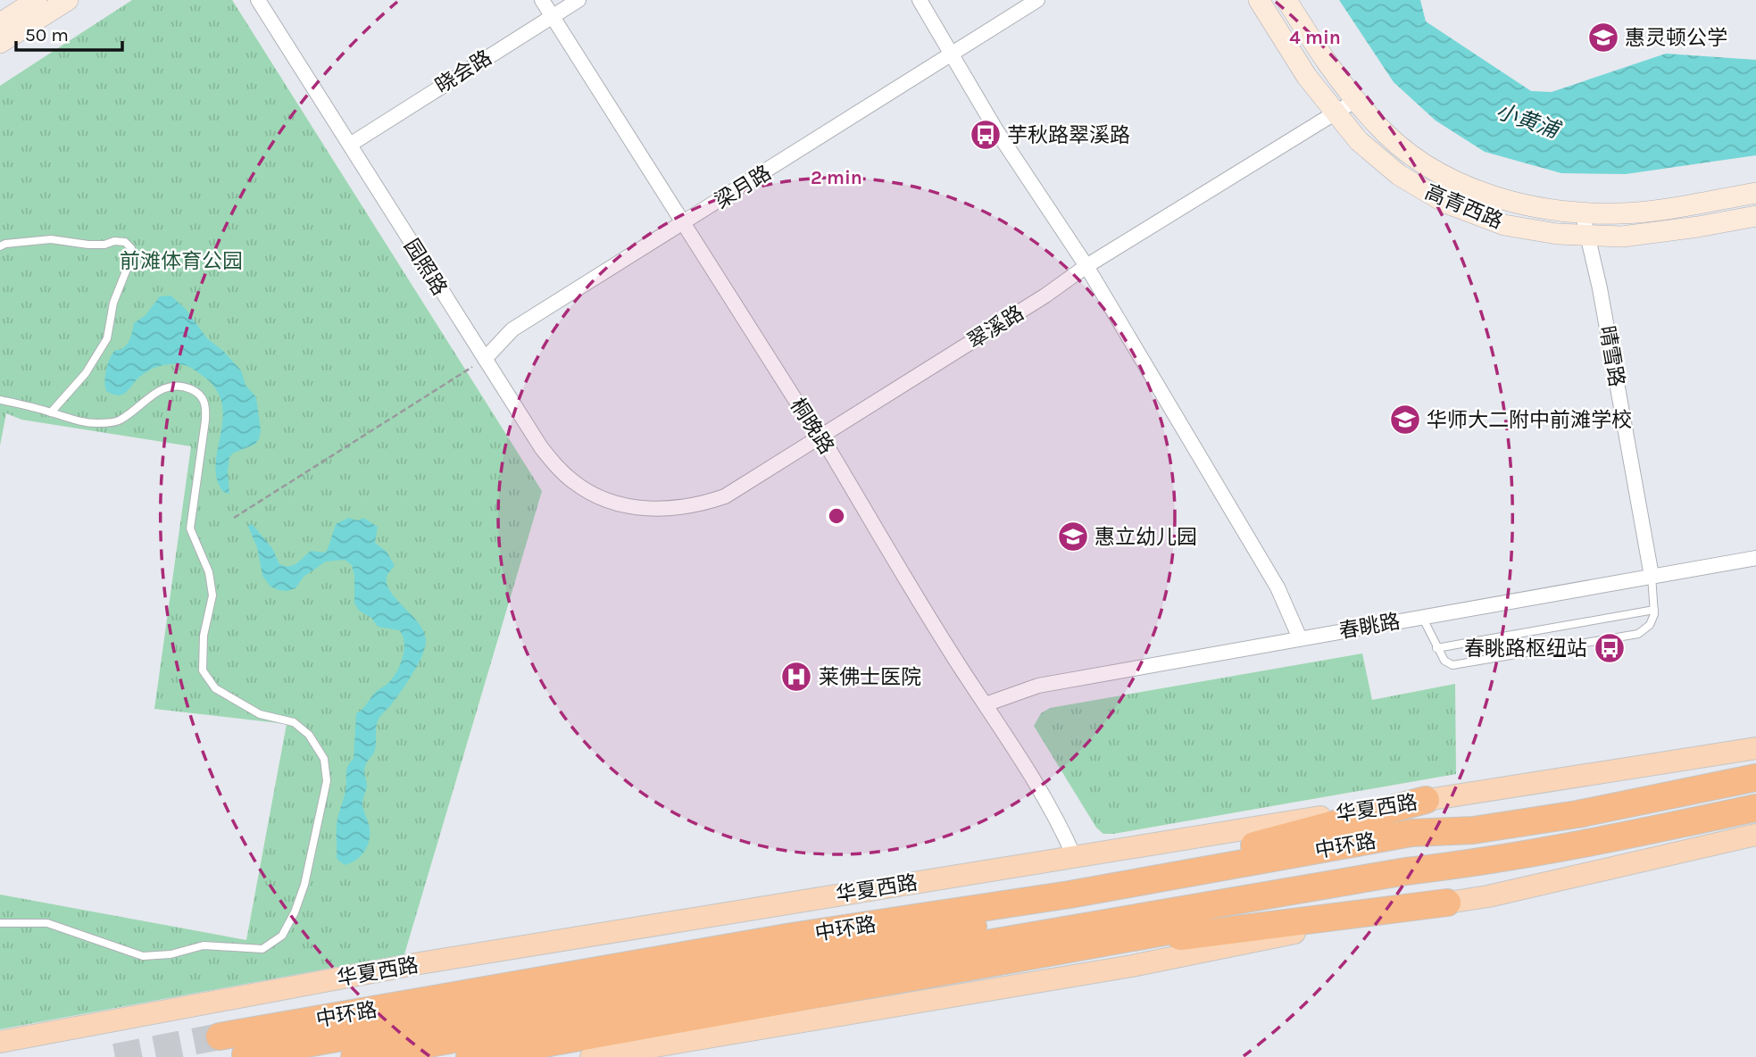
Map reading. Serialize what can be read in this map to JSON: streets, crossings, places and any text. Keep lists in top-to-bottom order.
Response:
{
  "streets": {
    "highway": ["中环路"],
    "main road": ["华夏西路"],
    "street": [
      "晓会路",
      "梁月路",
      "高青西路",
      "园照路",
      "翠溪路",
      "晴雪路",
      "桐晚路",
      "春眺路"
    ]
  },
  "crossings": [
    ["晓会路", "园照路"],
    ["晓会路", "桐晚路"],
    ["梁月路", "园照路"],
    ["梁月路", "桐晚路"],
    ["高青西路", "翠溪路"],
    ["高青西路", "晴雪路"],
    ["园照路", "翠溪路"],
    ["翠溪路", "桐晚路"],
    ["晴雪路", "春眺路"],
    ["桐晚路", "春眺路"],
    ["桐晚路", "华夏西路"]
  ],
  "water": ["小黄浦"],
  "parks": ["前滩体育公园"],
  "places": {
    "school or university": ["惠灵顿公学", "华师大二附中前滩学校", "惠立幼儿园"],
    "bus stop": ["芋秋路翠溪路", "春眺路枢纽站"],
    "hospital": ["莱佛士医院"]
  },
  "scale_bar": "50 m",
  "rings": ["4 min", "2 min"]
}
